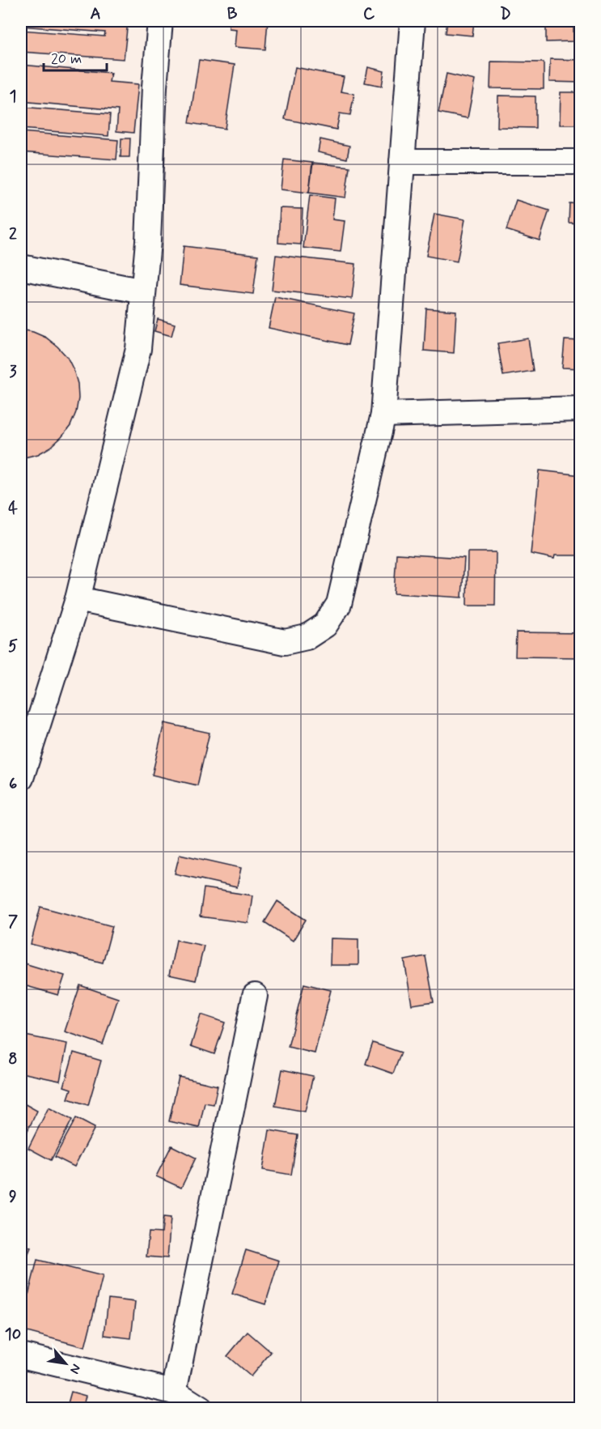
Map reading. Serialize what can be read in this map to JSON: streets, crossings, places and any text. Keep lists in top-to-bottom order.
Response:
{
  "scale_bar": "20 m",
  "north": "bottom right",
  "grid": {
    "columns": [
      "A",
      "B",
      "C",
      "D"
    ],
    "rows": [
      "1",
      "2",
      "3",
      "4",
      "5",
      "6",
      "7",
      "8",
      "9",
      "10"
    ]
  }
}
